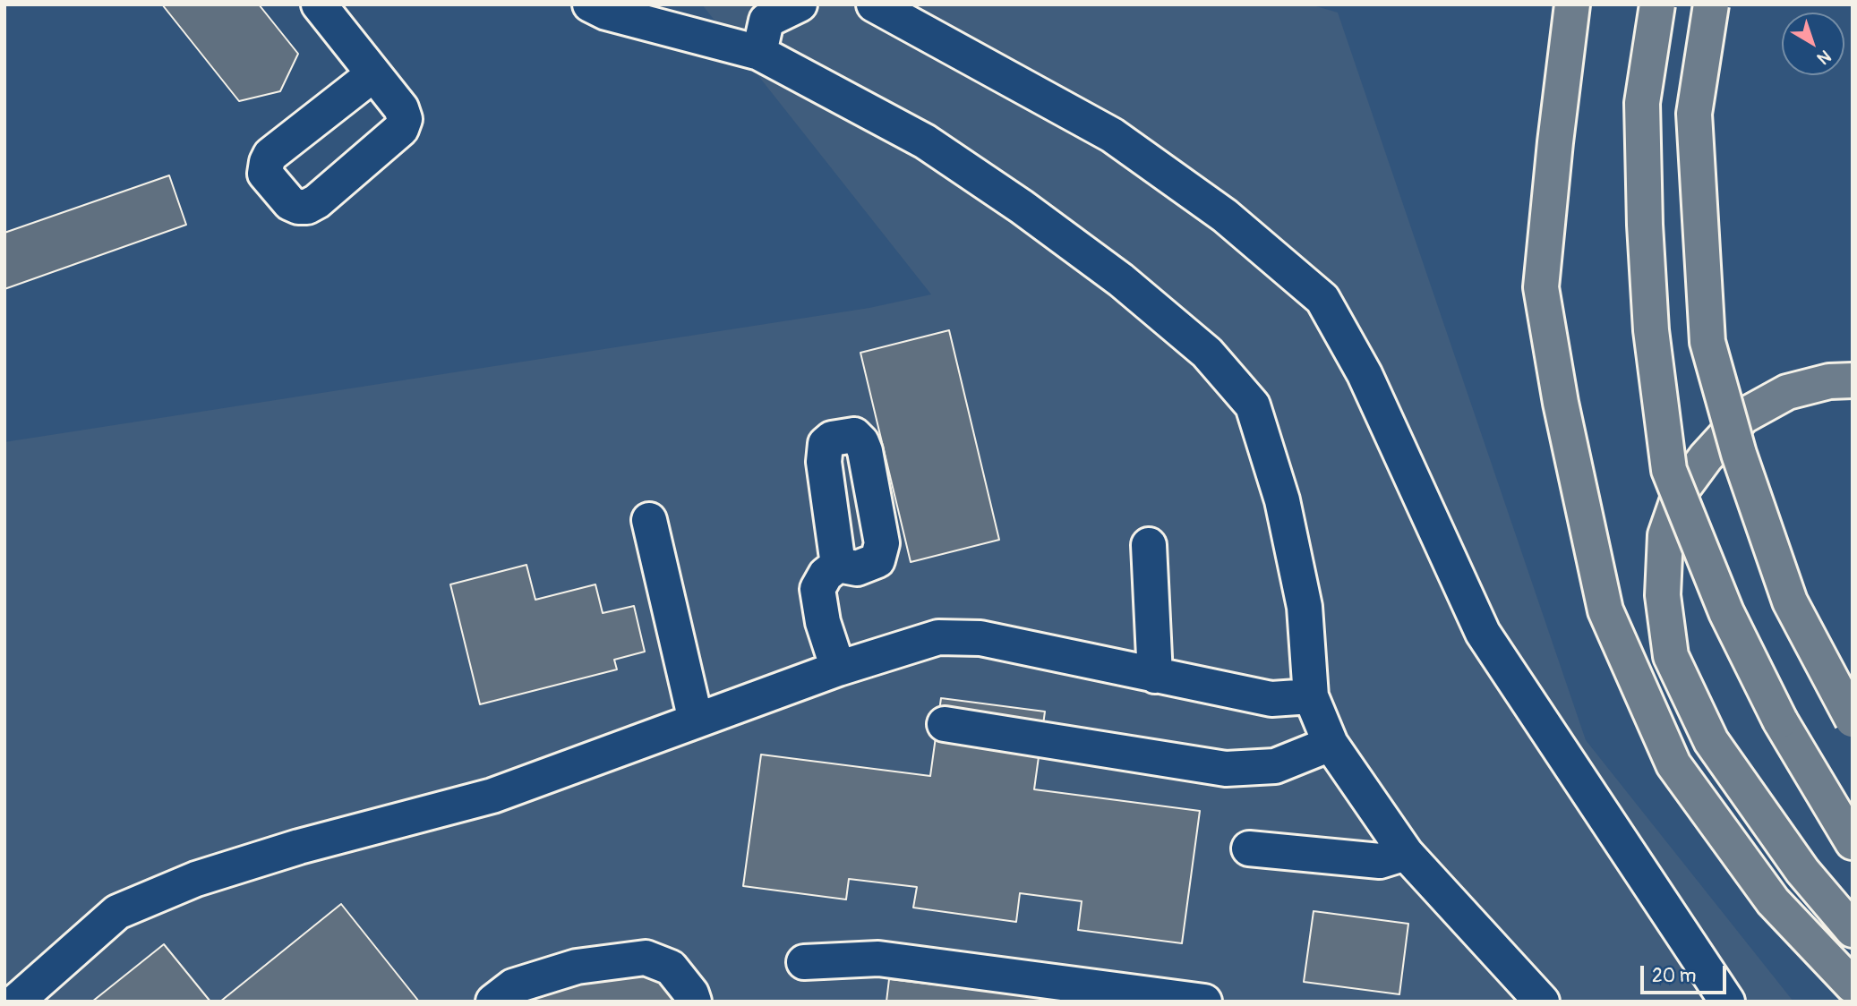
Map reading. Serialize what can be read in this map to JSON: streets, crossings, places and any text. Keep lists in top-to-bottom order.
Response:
{
  "scale_bar": "20 m",
  "north": "bottom right"
}
